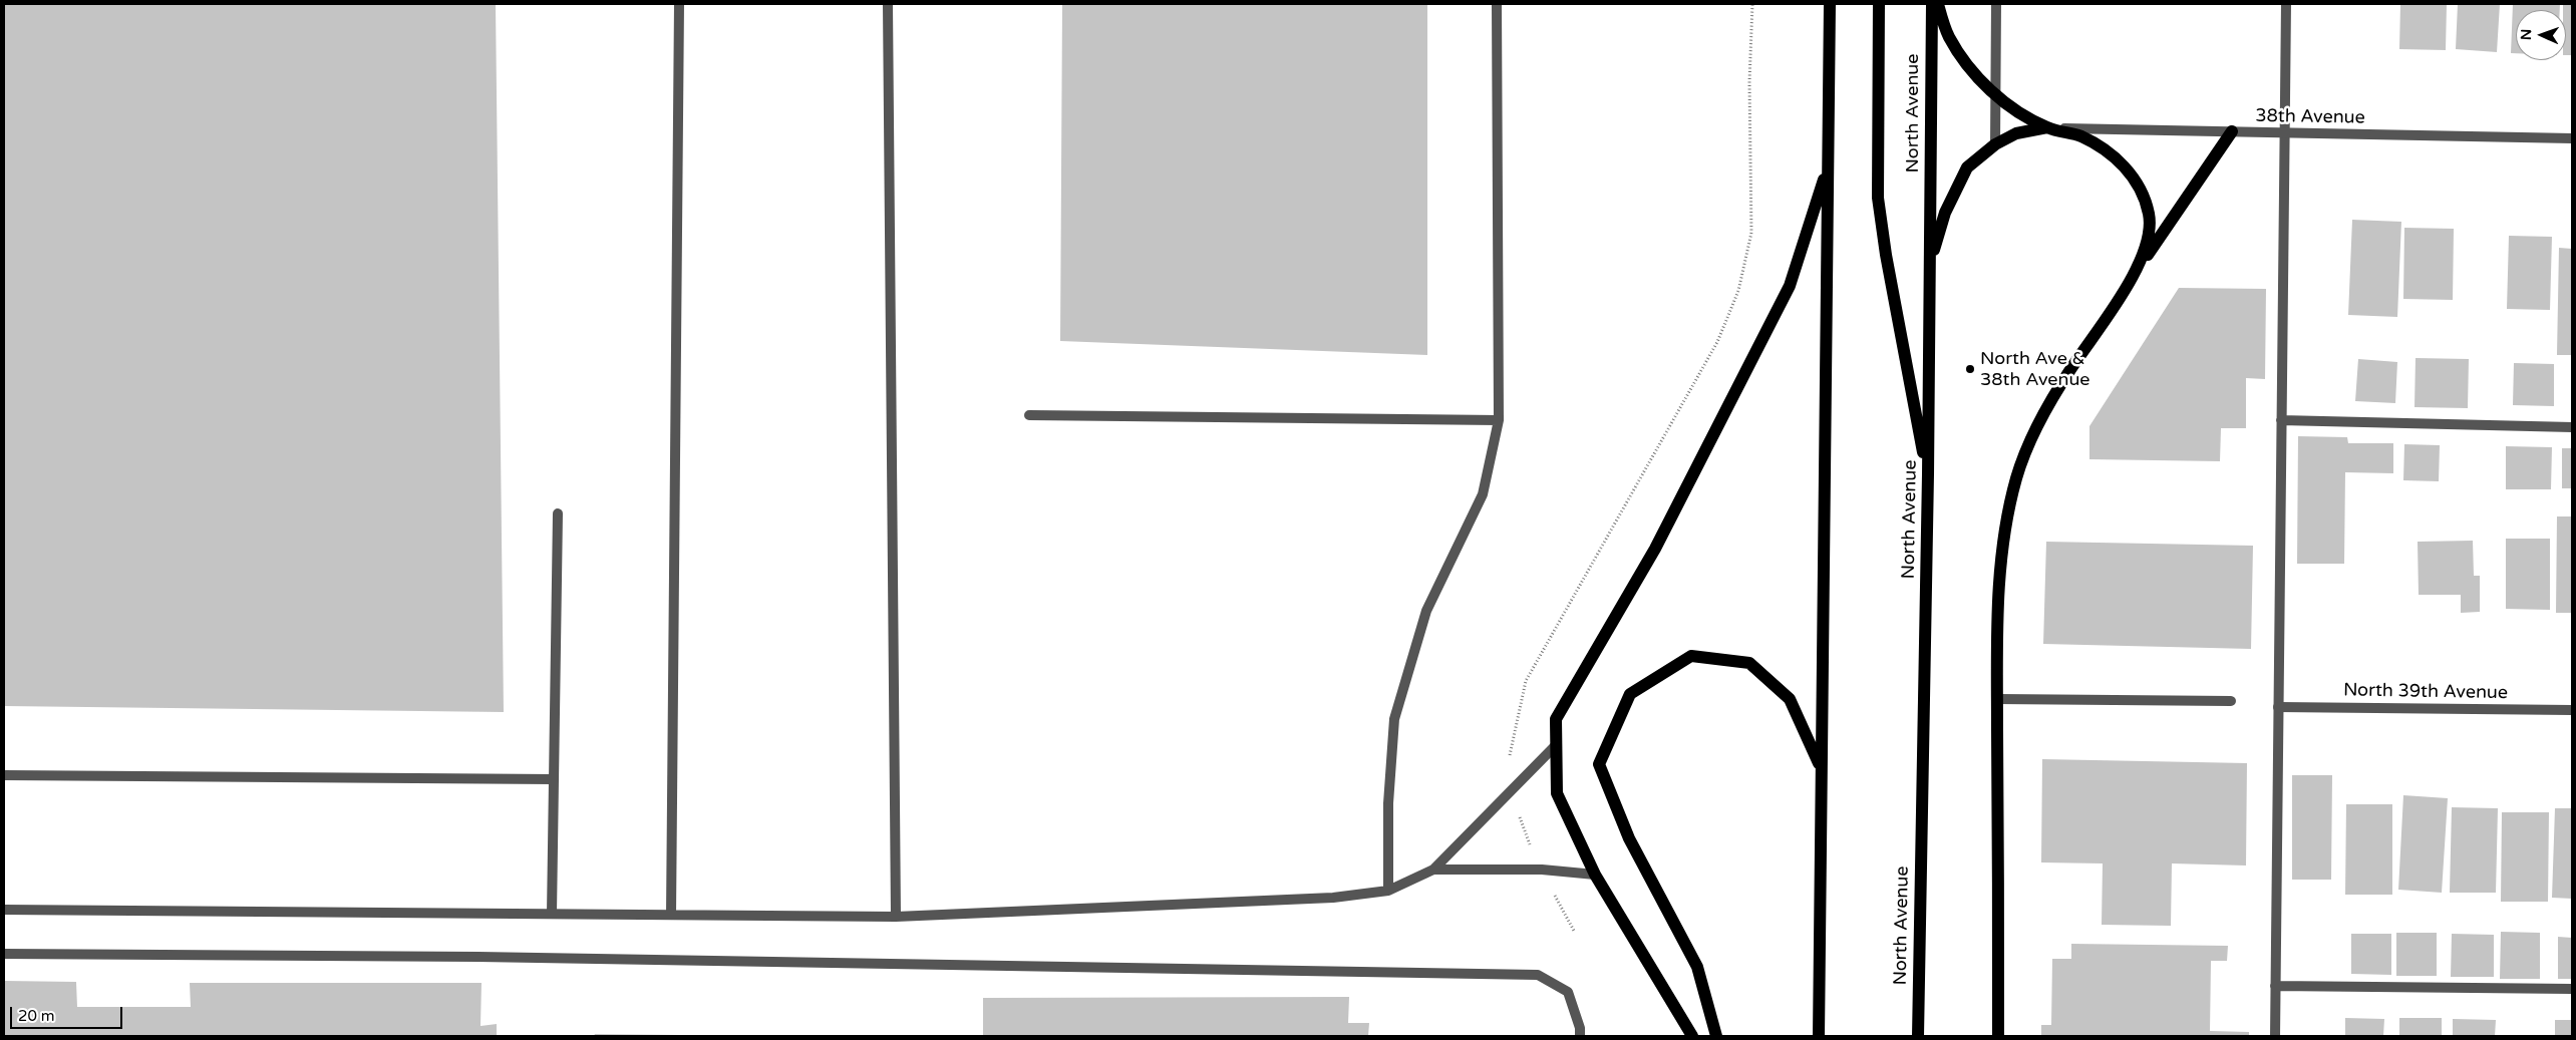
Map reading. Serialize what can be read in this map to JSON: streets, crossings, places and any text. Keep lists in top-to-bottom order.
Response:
{
  "streets": {
    "main road": ["North Avenue"],
    "street": ["38th Avenue", "North 39th Avenue"]
  },
  "places": ["North Ave & 38th Avenue"],
  "scale_bar": "20 m",
  "north": "left"
}
